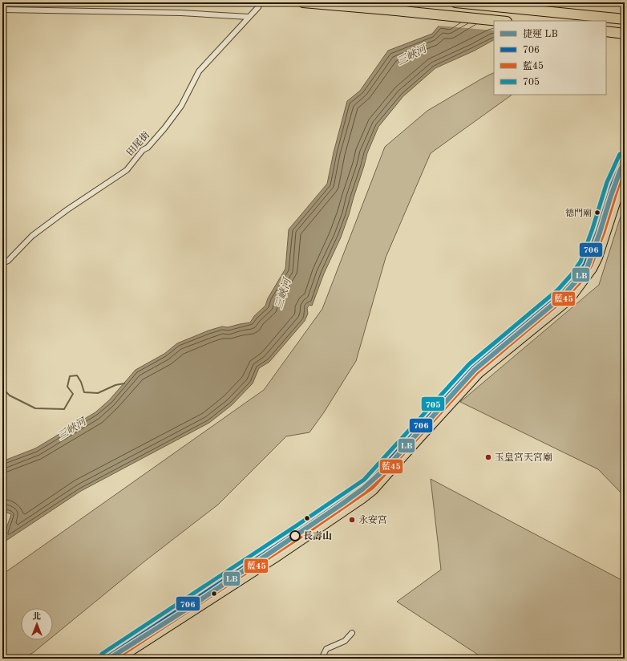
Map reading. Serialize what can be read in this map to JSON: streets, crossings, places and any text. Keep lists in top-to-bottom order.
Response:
{
  "streets": {
    "street": ["田尾街"]
  },
  "water": ["三峽河"],
  "places": [
    "德門廟",
    "玉皇宮天宮廟",
    "永安宮",
    "長壽山"
  ],
  "lines": [
    "transit line 705",
    "transit line 706",
    "metro line LB",
    "transit line 藍45"
  ],
  "legend": [
    "捷運 LB",
    "706",
    "藍45",
    "705"
  ],
  "north": "top"
}
